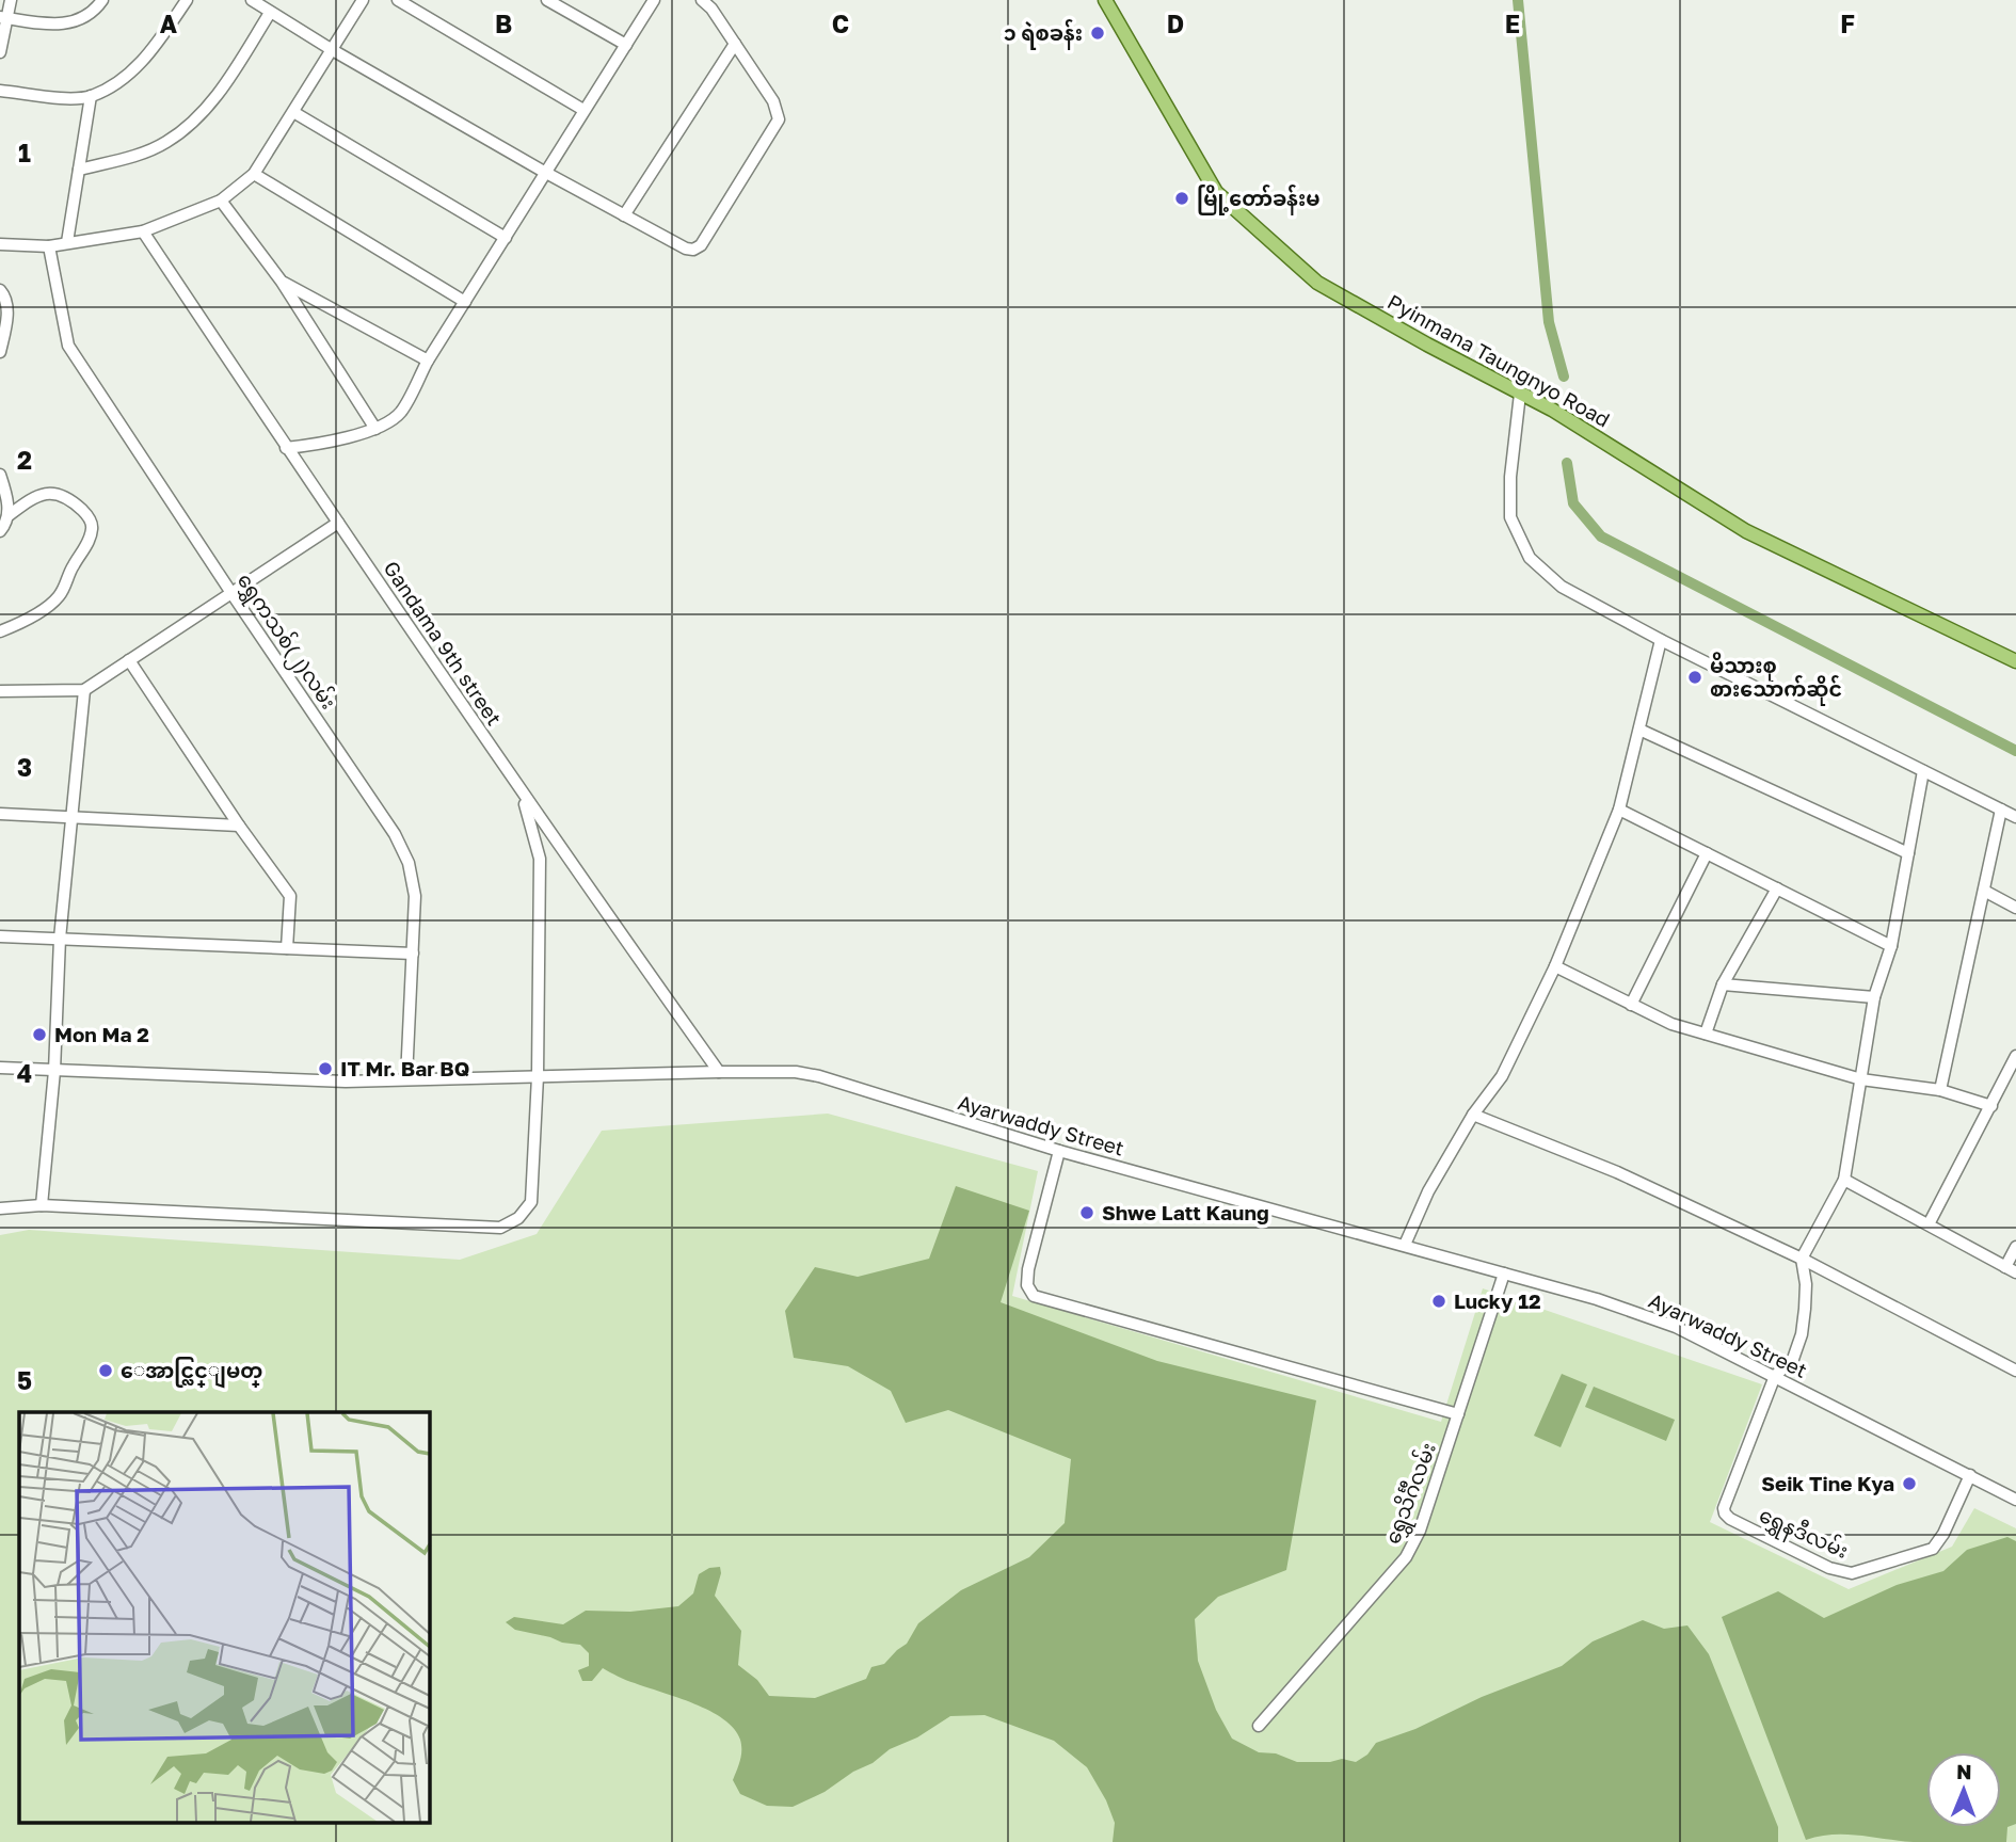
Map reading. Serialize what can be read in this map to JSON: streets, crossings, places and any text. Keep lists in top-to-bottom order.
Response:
{
  "streets": {
    "main road": ["Pyinmana Taungnyo Road"],
    "street": [
      "ရွှေကသစ်(၂)လမ်း",
      "Gandama 9th street",
      "Ayarwaddy Street",
      "ရွှေသိင်္ဂီလမ်း",
      "ရွှေနဒီလမ်း"
    ]
  },
  "crossings": [
    ["ရွှေကသစ်(၂)လမ်း", "Ayarwaddy Street"],
    ["Gandama 9th street", "Ayarwaddy Street"],
    ["Ayarwaddy Street", "ရွှေသိင်္ဂီလမ်း"],
    ["Ayarwaddy Street", "ရွှေနဒီလမ်း"]
  ],
  "places": [
    "၁ ရဲစခန်း",
    "မြို့တော်ခန်းမ",
    "မိသားစု စားသောက်ဆိုင်",
    "Mon Ma 2",
    "IT Mr. Bar BQ",
    "Shwe Latt Kaung",
    "Lucky 12",
    "ေအာင္လြင္ျမတ္",
    "Seik Tine Kya"
  ],
  "north": "top",
  "grid": {
    "columns": [
      "A",
      "B",
      "C",
      "D",
      "E",
      "F"
    ],
    "rows": [
      "1",
      "2",
      "3",
      "4",
      "5"
    ]
  }
}
